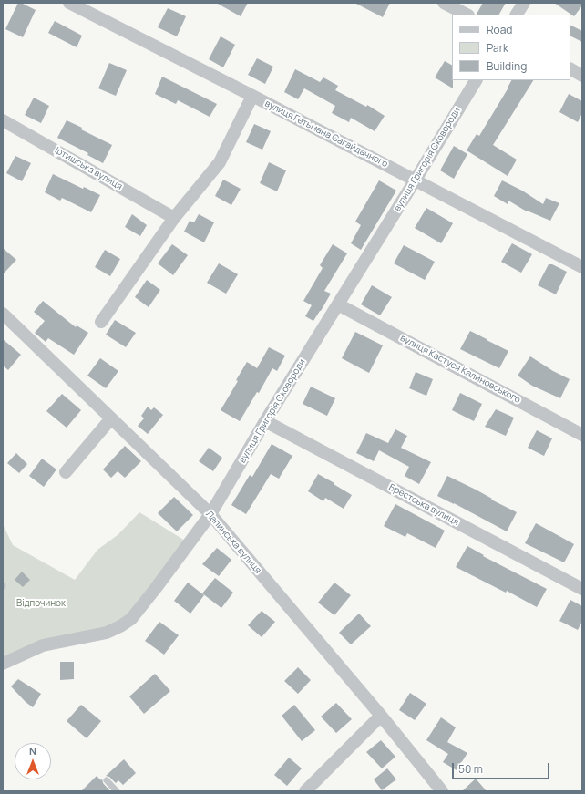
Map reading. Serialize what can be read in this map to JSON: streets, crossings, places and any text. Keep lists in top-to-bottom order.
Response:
{
  "streets": {
    "street": [
      "вулиця Гетьмана Сагайдачного",
      "вулиця Григорія Сковороди",
      "Іртишська вулиця",
      "вулиця Кастуся Калиновського",
      "Брестська вулиця",
      "Лапинська вулиця"
    ]
  },
  "crossings": [
    ["вулиця Гетьмана Сагайдачного", "вулиця Григорія Сковороди"],
    ["вулиця Григорія Сковороди", "вулиця Кастуся Калиновського"],
    ["вулиця Григорія Сковороди", "Брестська вулиця"],
    ["вулиця Григорія Сковороди", "Лапинська вулиця"]
  ],
  "parks": ["Відпочинок"],
  "legend": ["Road", "Park", "Building"],
  "scale_bar": "50 m",
  "north": "top"
}
